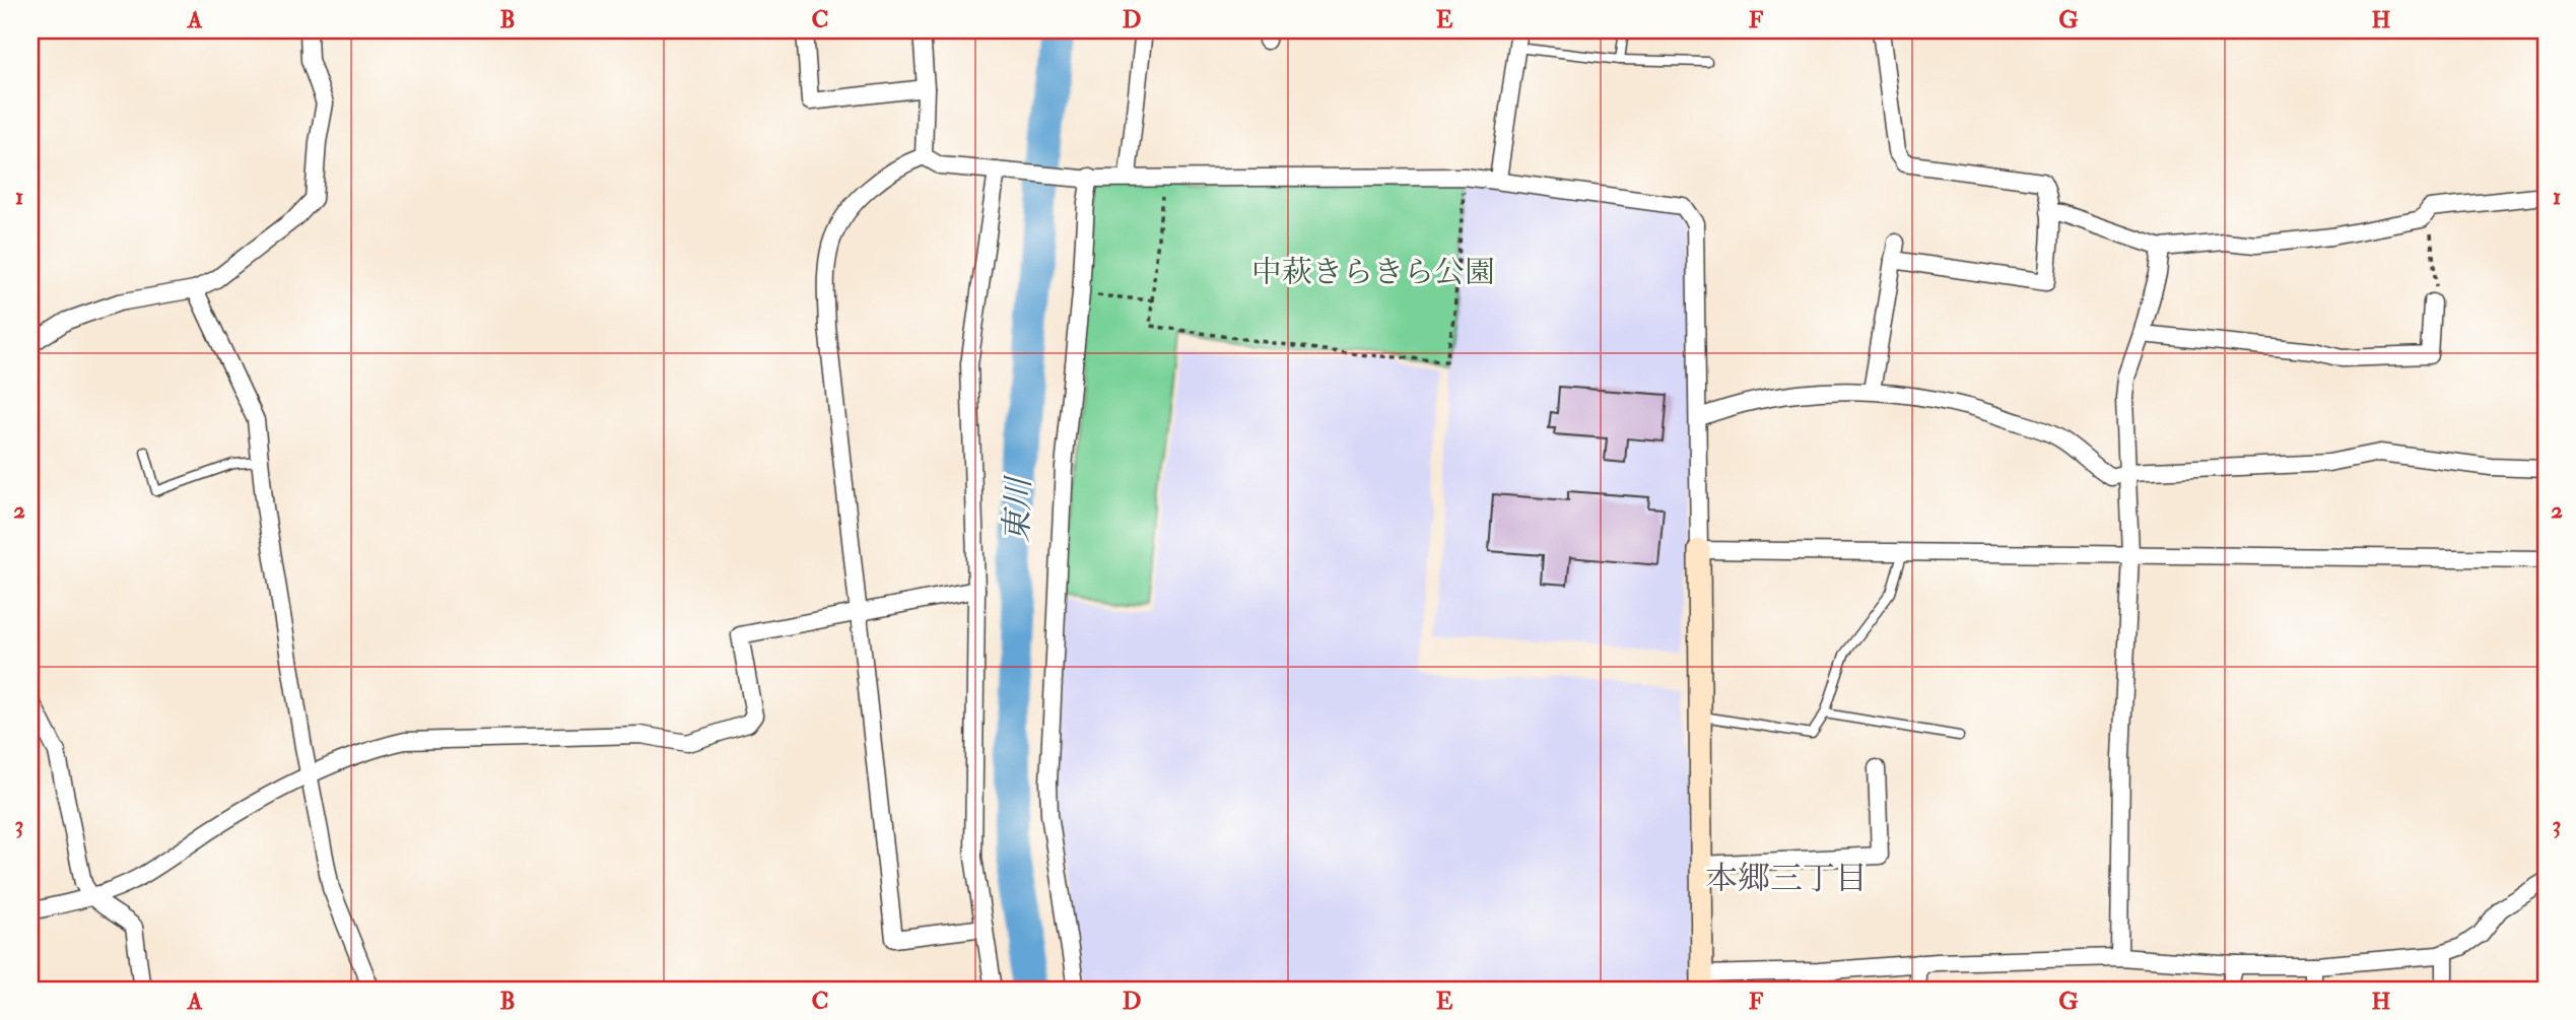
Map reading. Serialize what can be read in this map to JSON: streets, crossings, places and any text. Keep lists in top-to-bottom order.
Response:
{
  "districts": ["本郷三丁目"],
  "water": ["東川"],
  "parks": ["中萩きらきら公園"],
  "grid": {
    "columns": [
      "A",
      "B",
      "C",
      "D",
      "E",
      "F",
      "G",
      "H"
    ],
    "rows": ["1", "2", "3"]
  }
}
